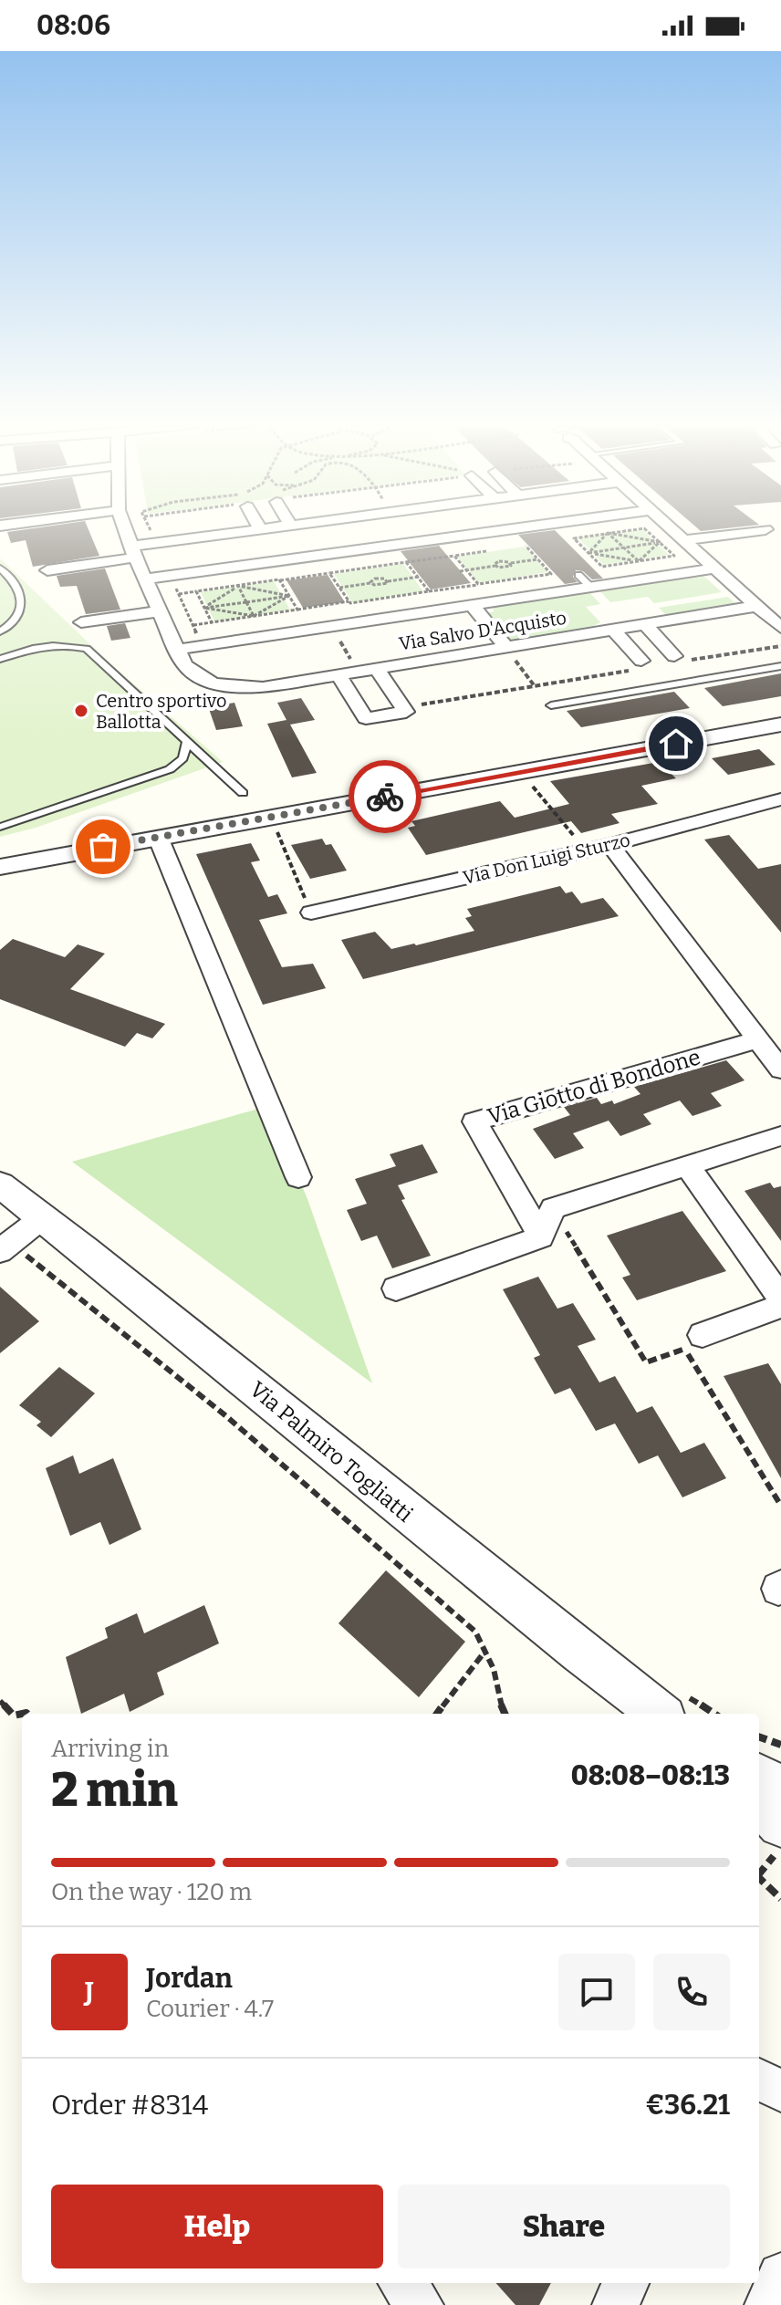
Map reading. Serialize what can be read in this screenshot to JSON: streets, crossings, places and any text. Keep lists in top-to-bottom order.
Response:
{
  "streets": {
    "street": [
      "Via Salvo D'Acquisto",
      "Via Don Luigi Sturzo",
      "Via Giotto di Bondone",
      "Via Palmiro Togliatti"
    ]
  },
  "places": ["Centro sportivo Ballotta"],
  "page": {
    "status": "08:06",
    "heading": ["2 min", "Arriving in", "08:08–08:13"],
    "panel": [
      "Jordan",
      "Courier · 4.7",
      "Order #8314",
      "€36.21"
    ],
    "bar": "On the way · 120 m",
    "round": "J",
    "buttons": ["Help", "Share"]
  }
}
